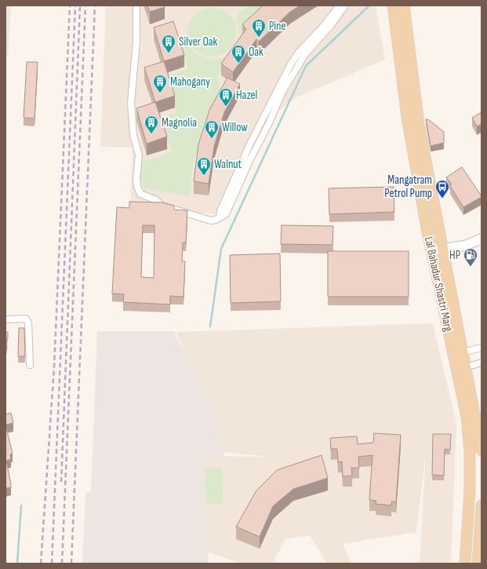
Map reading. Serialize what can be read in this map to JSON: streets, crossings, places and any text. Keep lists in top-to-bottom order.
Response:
{
  "streets": {
    "main road": ["Lal Bahadur Shastri Marg"]
  },
  "places": {
    "building": [
      "Pine",
      "Silver Oak",
      "Oak",
      "Mahogany",
      "Hazel",
      "Magnolia",
      "Willow",
      "Walnut"
    ],
    "bus stop": ["Mangatram Petrol Pump"],
    "fuel station": ["HP"]
  }
}
